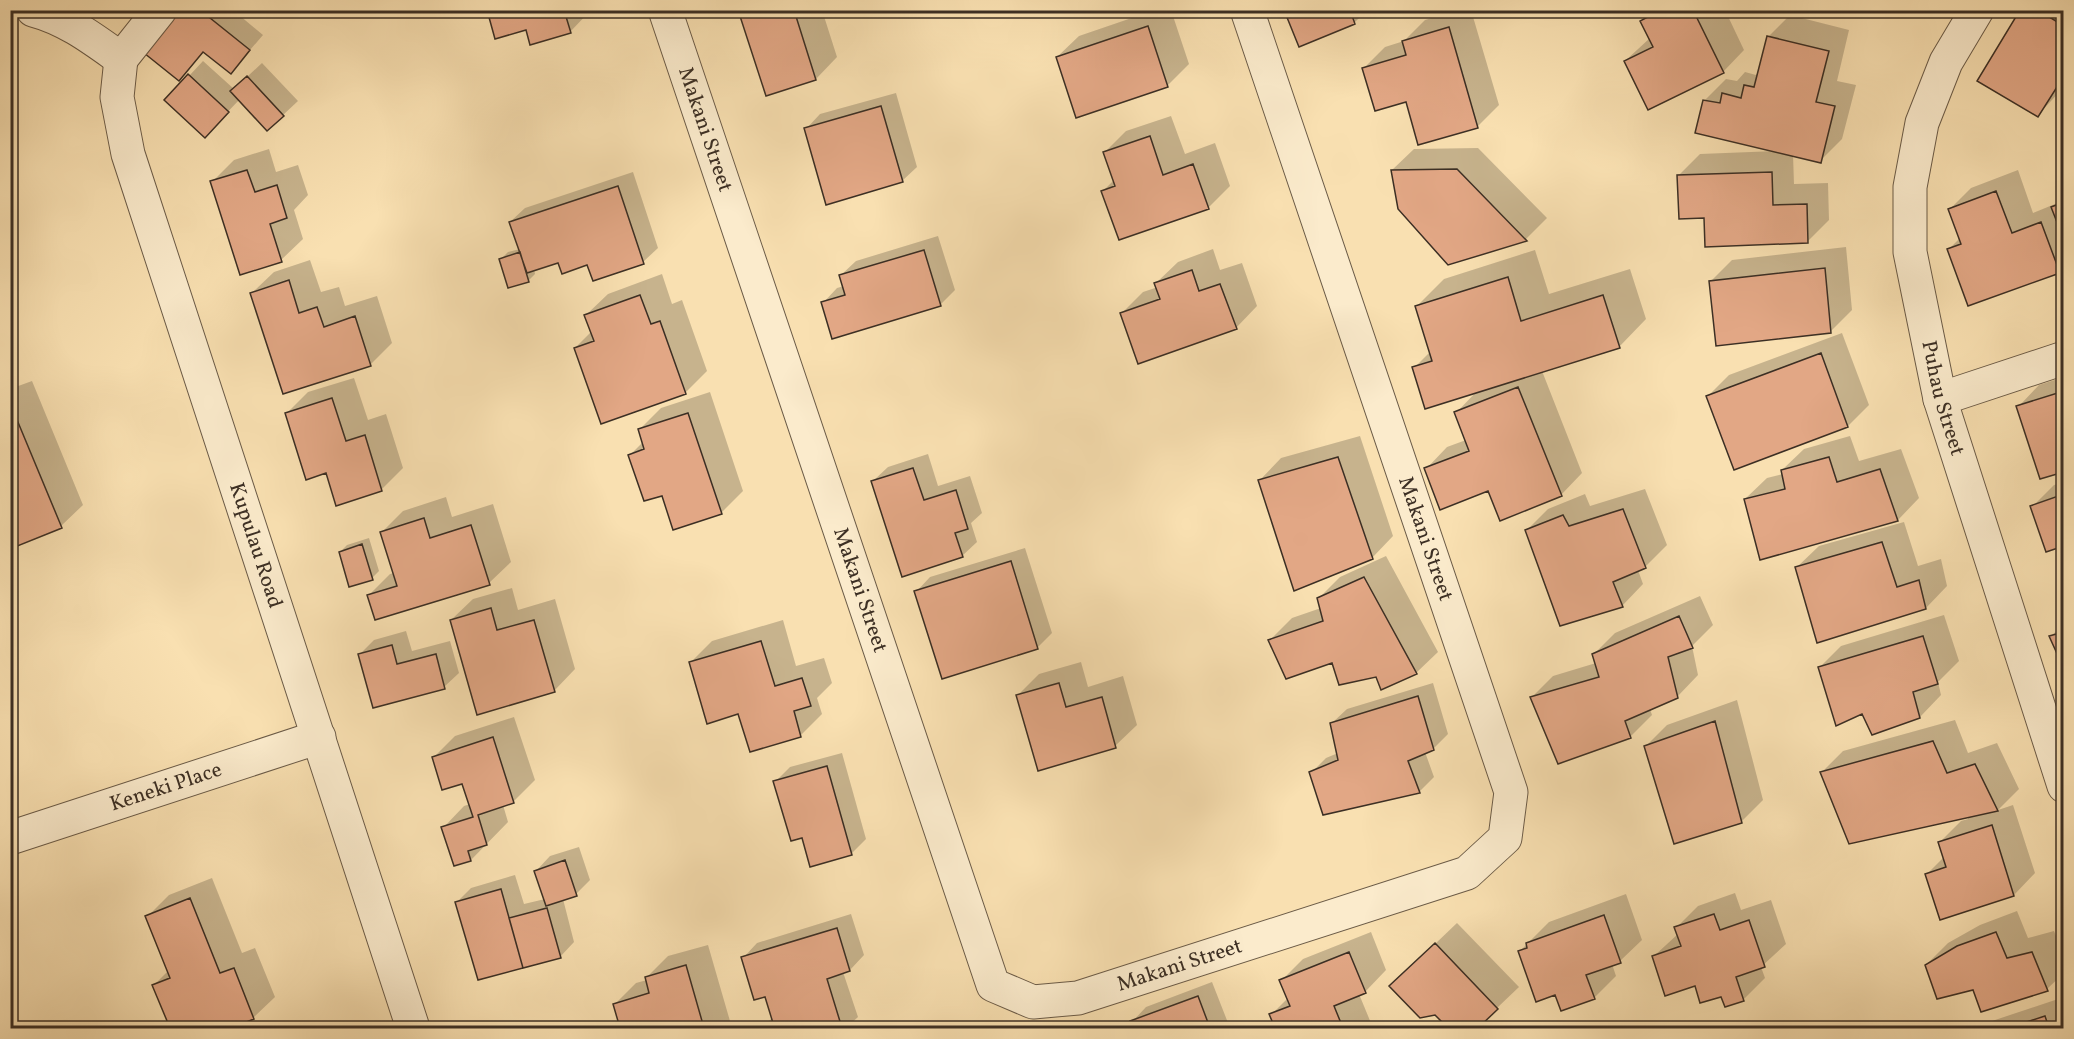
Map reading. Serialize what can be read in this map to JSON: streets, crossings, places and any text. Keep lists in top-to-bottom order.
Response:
{
  "streets": {
    "street": [
      "Makani Street",
      "Puhau Street",
      "Kupulau Road",
      "Keneki Place"
    ]
  },
  "crossings": [
    ["Kupulau Road", "Keneki Place"]
  ]
}
